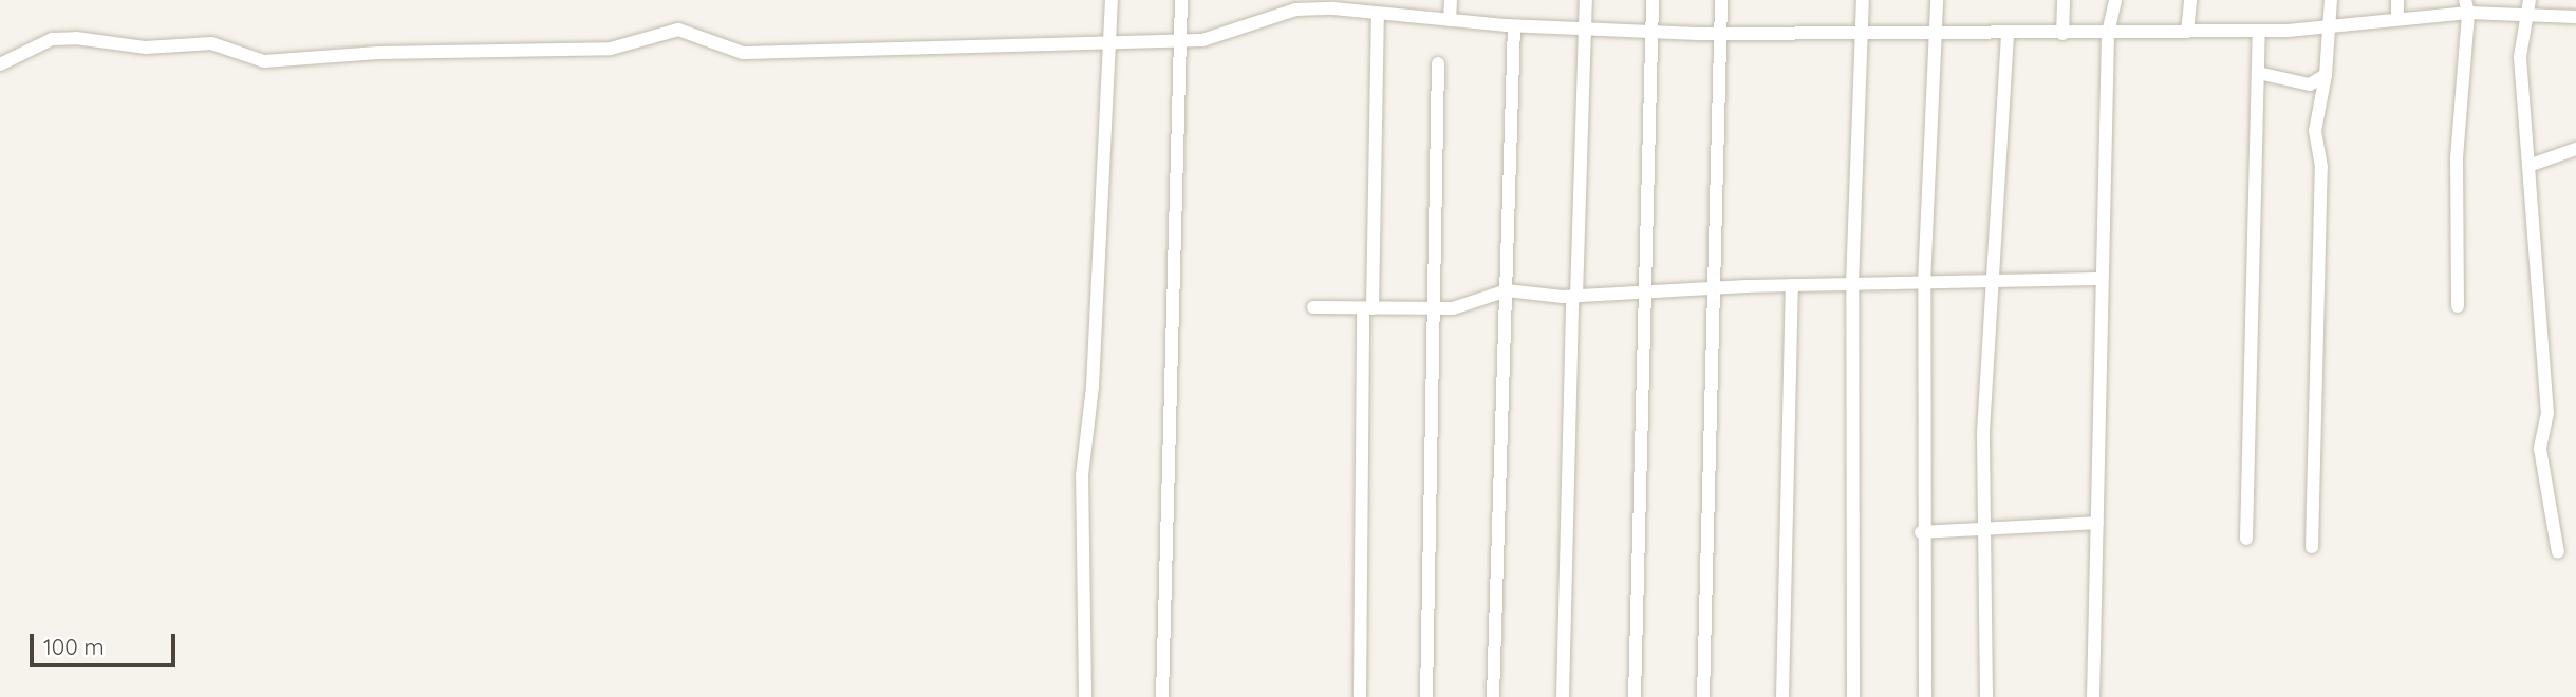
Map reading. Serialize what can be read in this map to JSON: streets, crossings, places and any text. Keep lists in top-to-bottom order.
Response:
{
  "scale_bar": "100 m"
}
